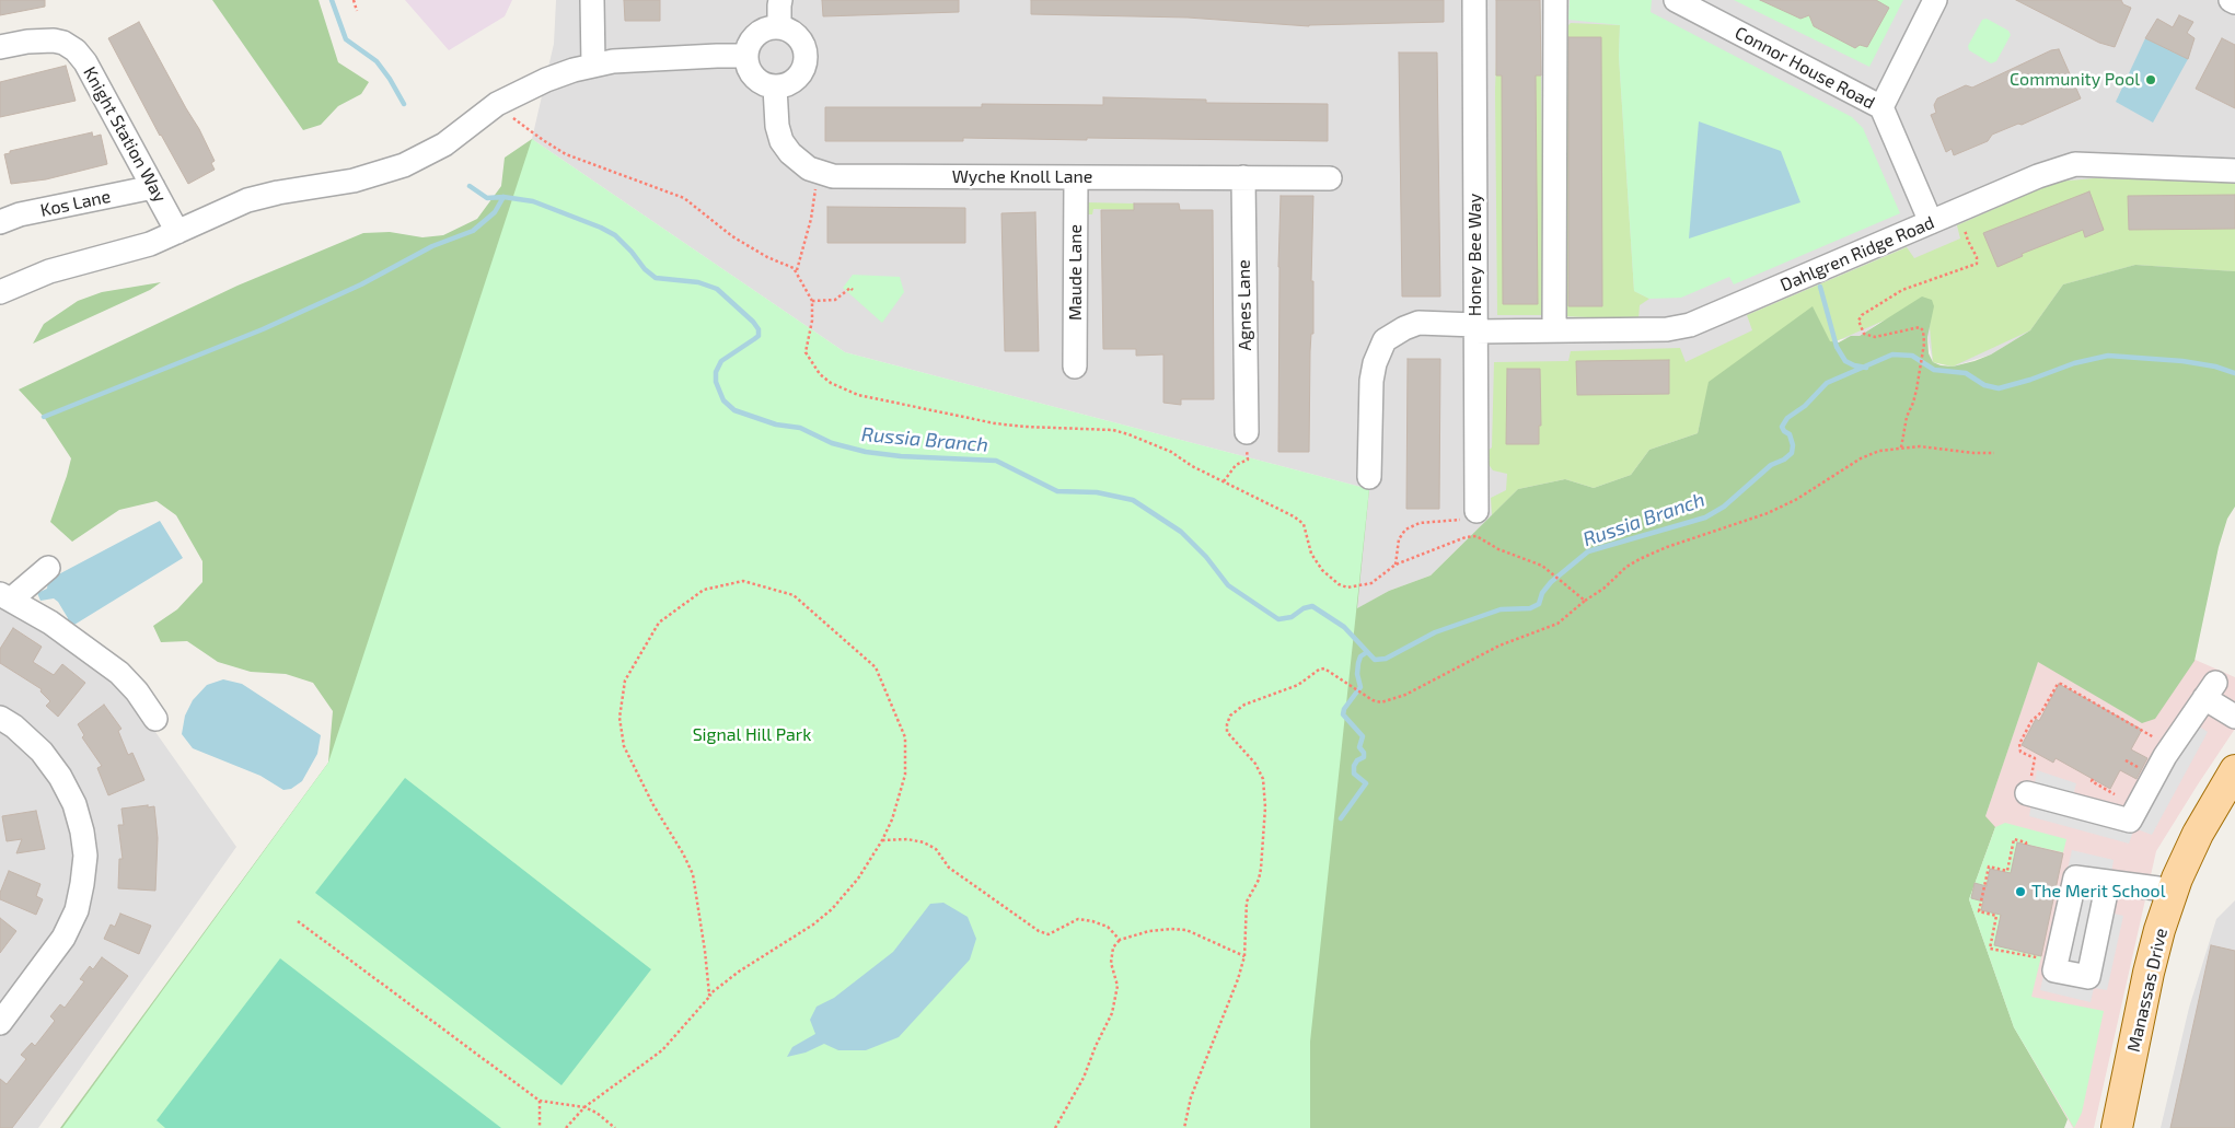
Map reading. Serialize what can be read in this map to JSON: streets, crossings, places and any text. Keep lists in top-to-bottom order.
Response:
{
  "streets": {
    "main road": ["Manassas Drive"],
    "street": [
      "Connor House Road",
      "Knight Station Way",
      "Wyche Knoll Lane",
      "Kos Lane",
      "Dahlgren Ridge Road",
      "Honey Bee Way",
      "Maude Lane",
      "Agnes Lane"
    ]
  },
  "crossings": [
    ["Connor House Road", "Dahlgren Ridge Road"],
    ["Knight Station Way", "Kos Lane"],
    ["Wyche Knoll Lane", "Maude Lane"],
    ["Wyche Knoll Lane", "Agnes Lane"],
    ["Dahlgren Ridge Road", "Honey Bee Way"]
  ],
  "water": ["Russia Branch"],
  "parks": ["Signal Hill Park"],
  "places": ["Community Pool", "The Merit School"]
}
